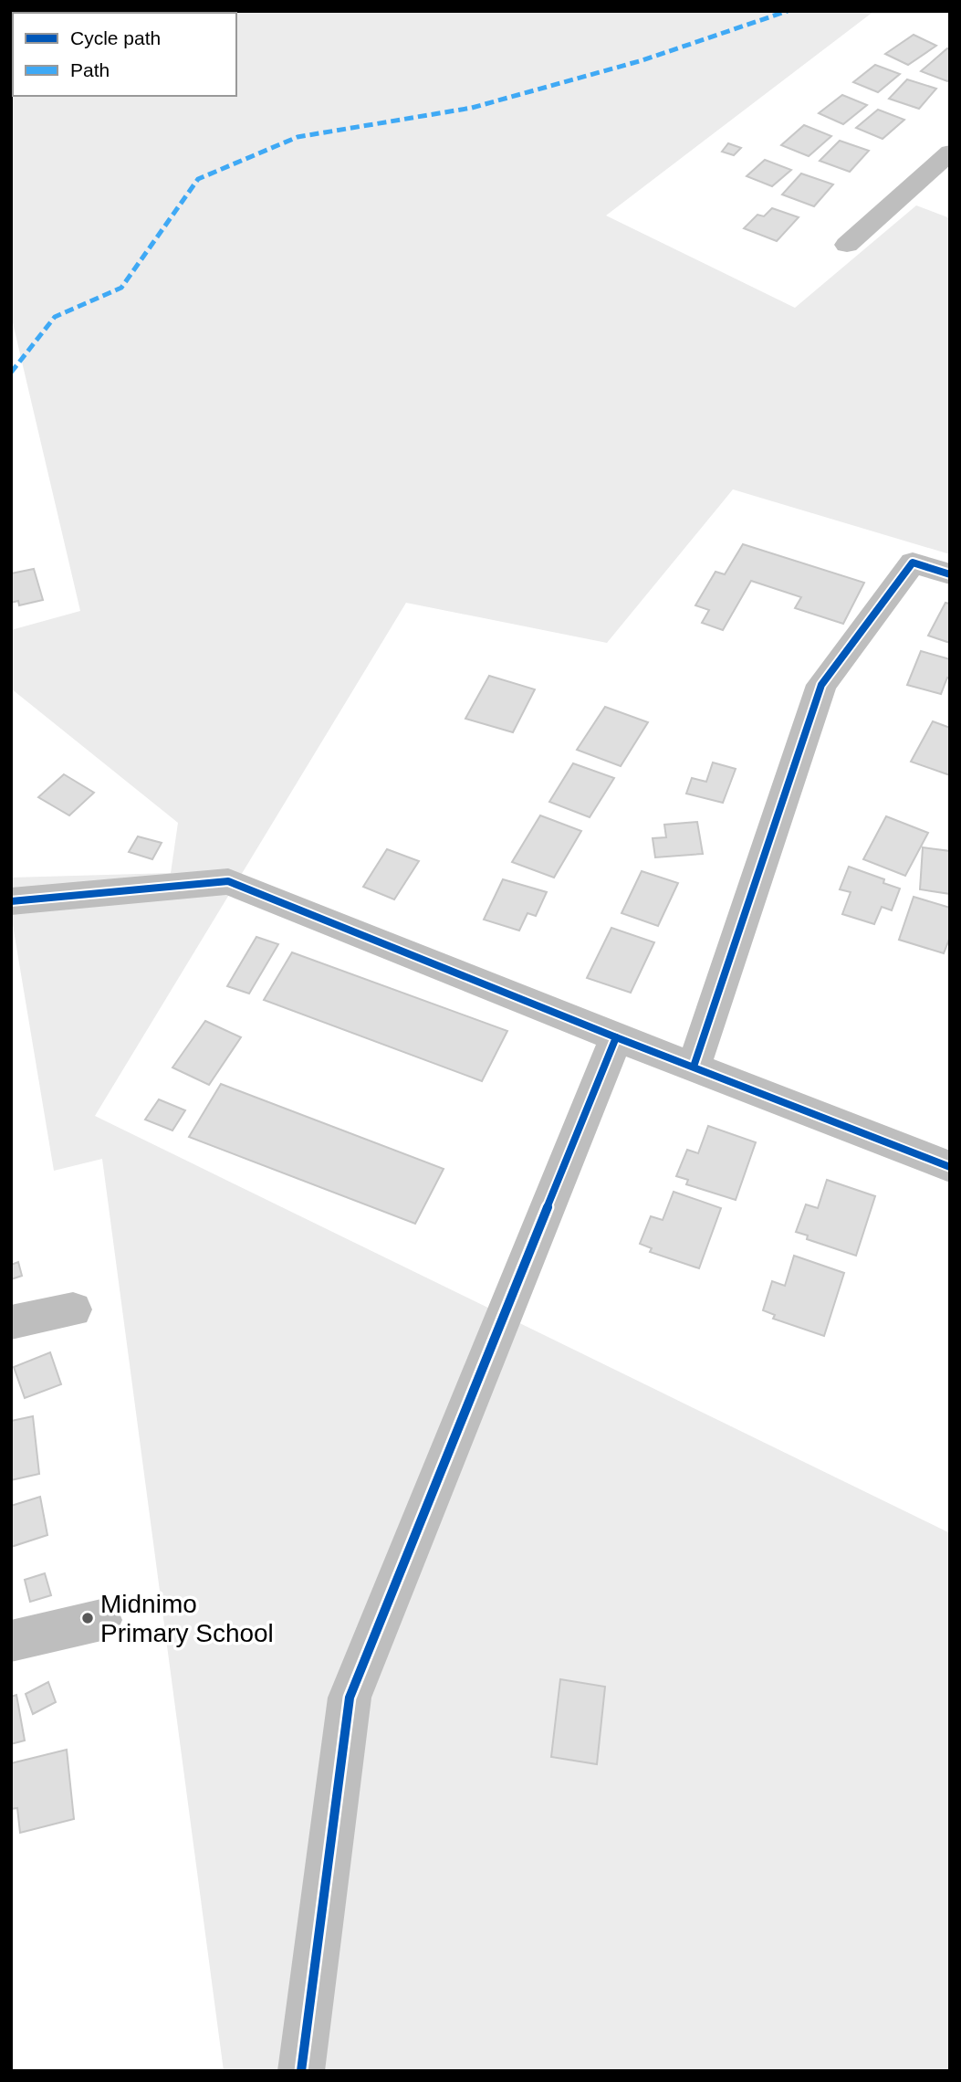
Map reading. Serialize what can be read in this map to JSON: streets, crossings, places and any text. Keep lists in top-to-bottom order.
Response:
{
  "places": ["Midnimo Primary School"],
  "legend": ["Cycle path", "Path"]
}
